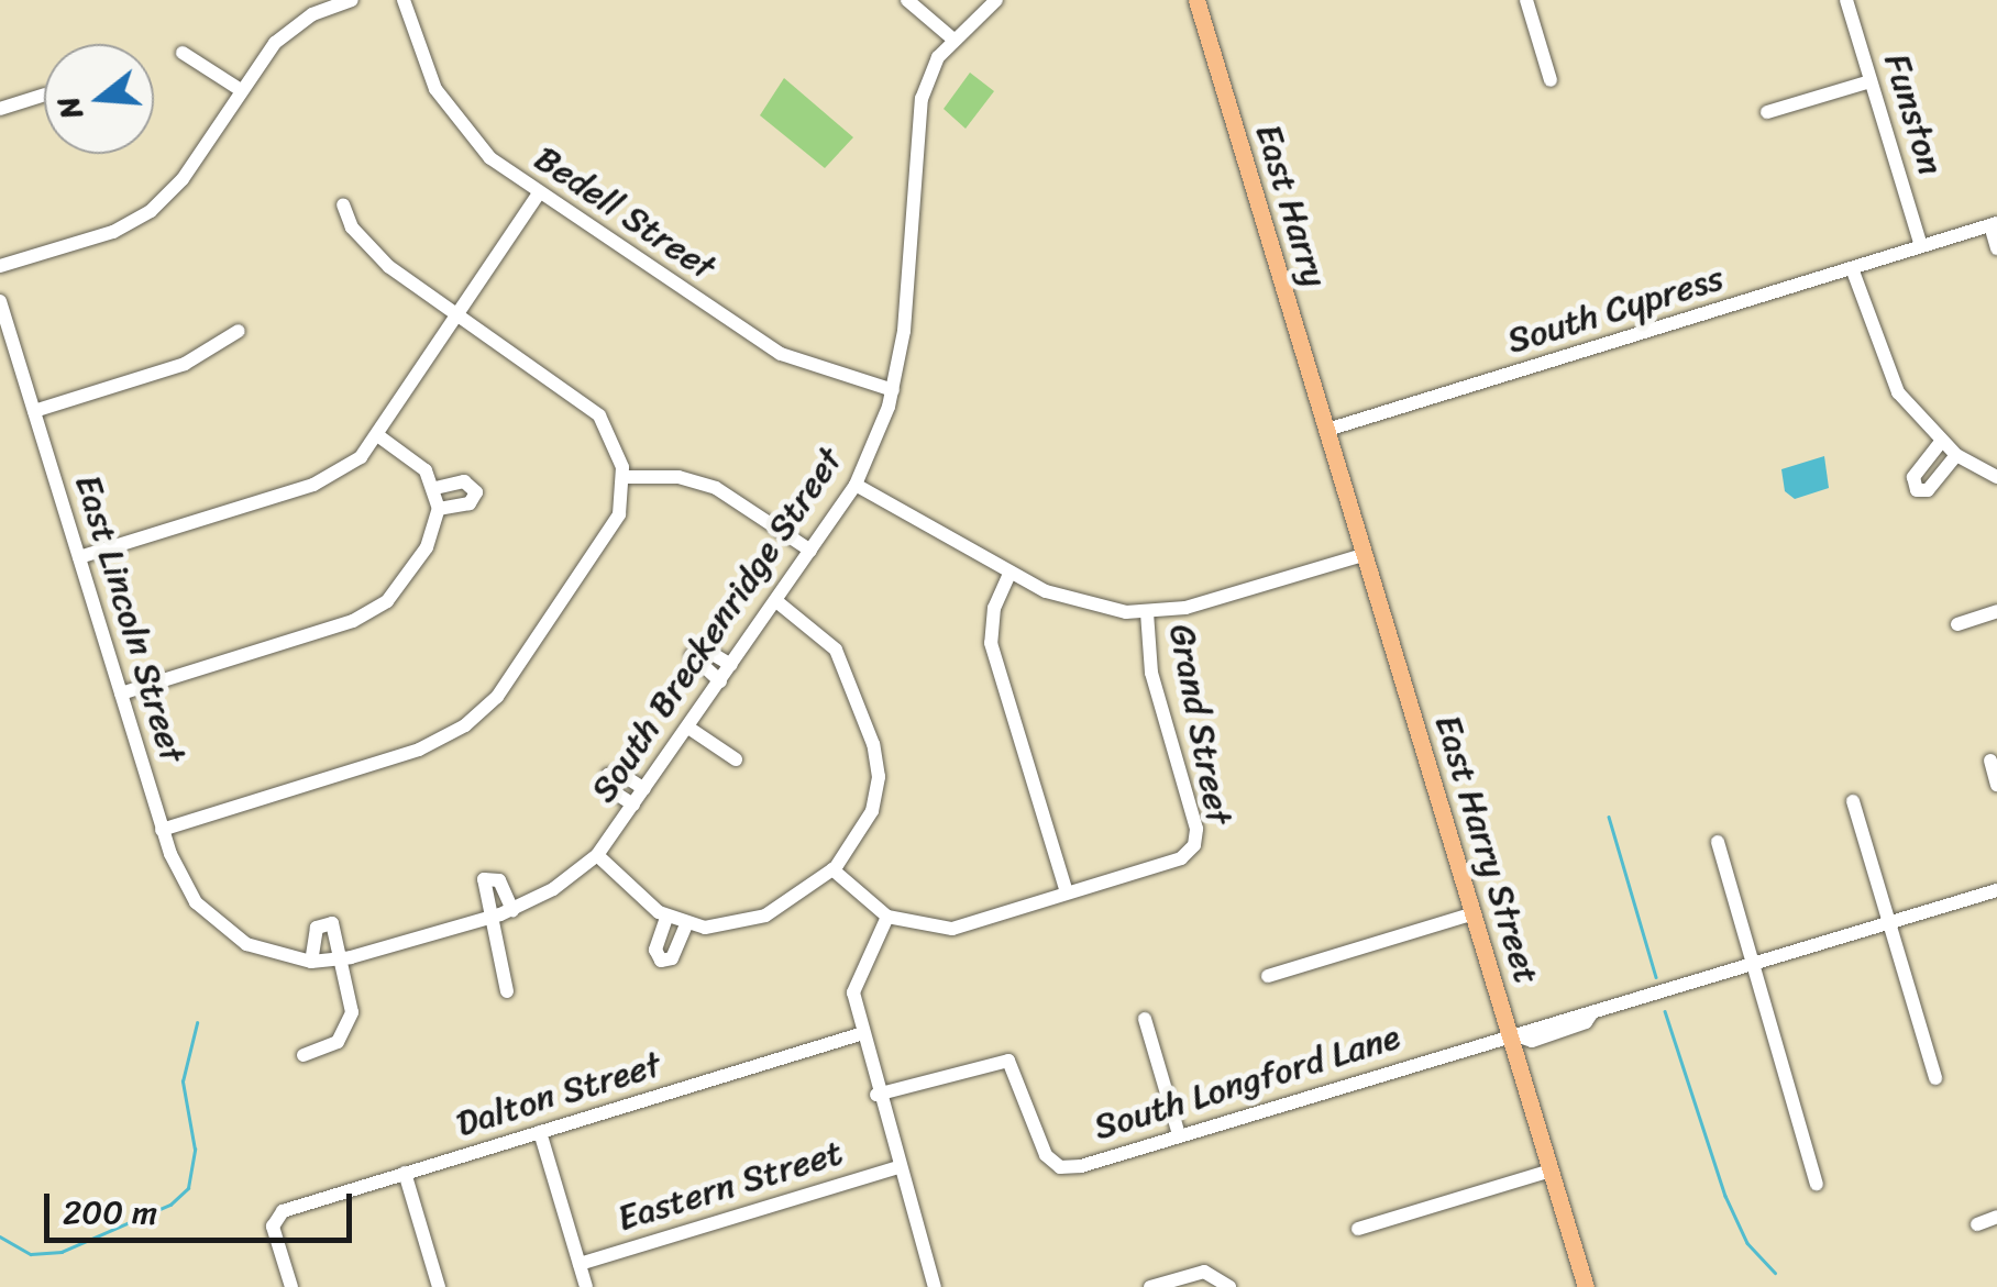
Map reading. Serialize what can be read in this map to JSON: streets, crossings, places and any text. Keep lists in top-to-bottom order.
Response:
{
  "streets": {
    "main road": ["East Harry", "East Harry Street"],
    "street": [
      "Funston",
      "Bedell Street",
      "South Cypress",
      "East Lincoln Street",
      "South Breckenridge Street",
      "Grand Street",
      "South Longford Lane",
      "Dalton Street",
      "Eastern Street"
    ]
  },
  "crossings": [
    ["Funston", "South Cypress"],
    ["East Harry", "South Cypress"],
    ["East Harry", "East Harry Street"],
    ["Bedell Street", "South Breckenridge Street"],
    ["South Cypress", "East Harry Street"],
    ["East Lincoln Street", "South Breckenridge Street"],
    ["East Harry Street", "South Longford Lane"]
  ],
  "scale_bar": "200 m",
  "north": "left"
}
